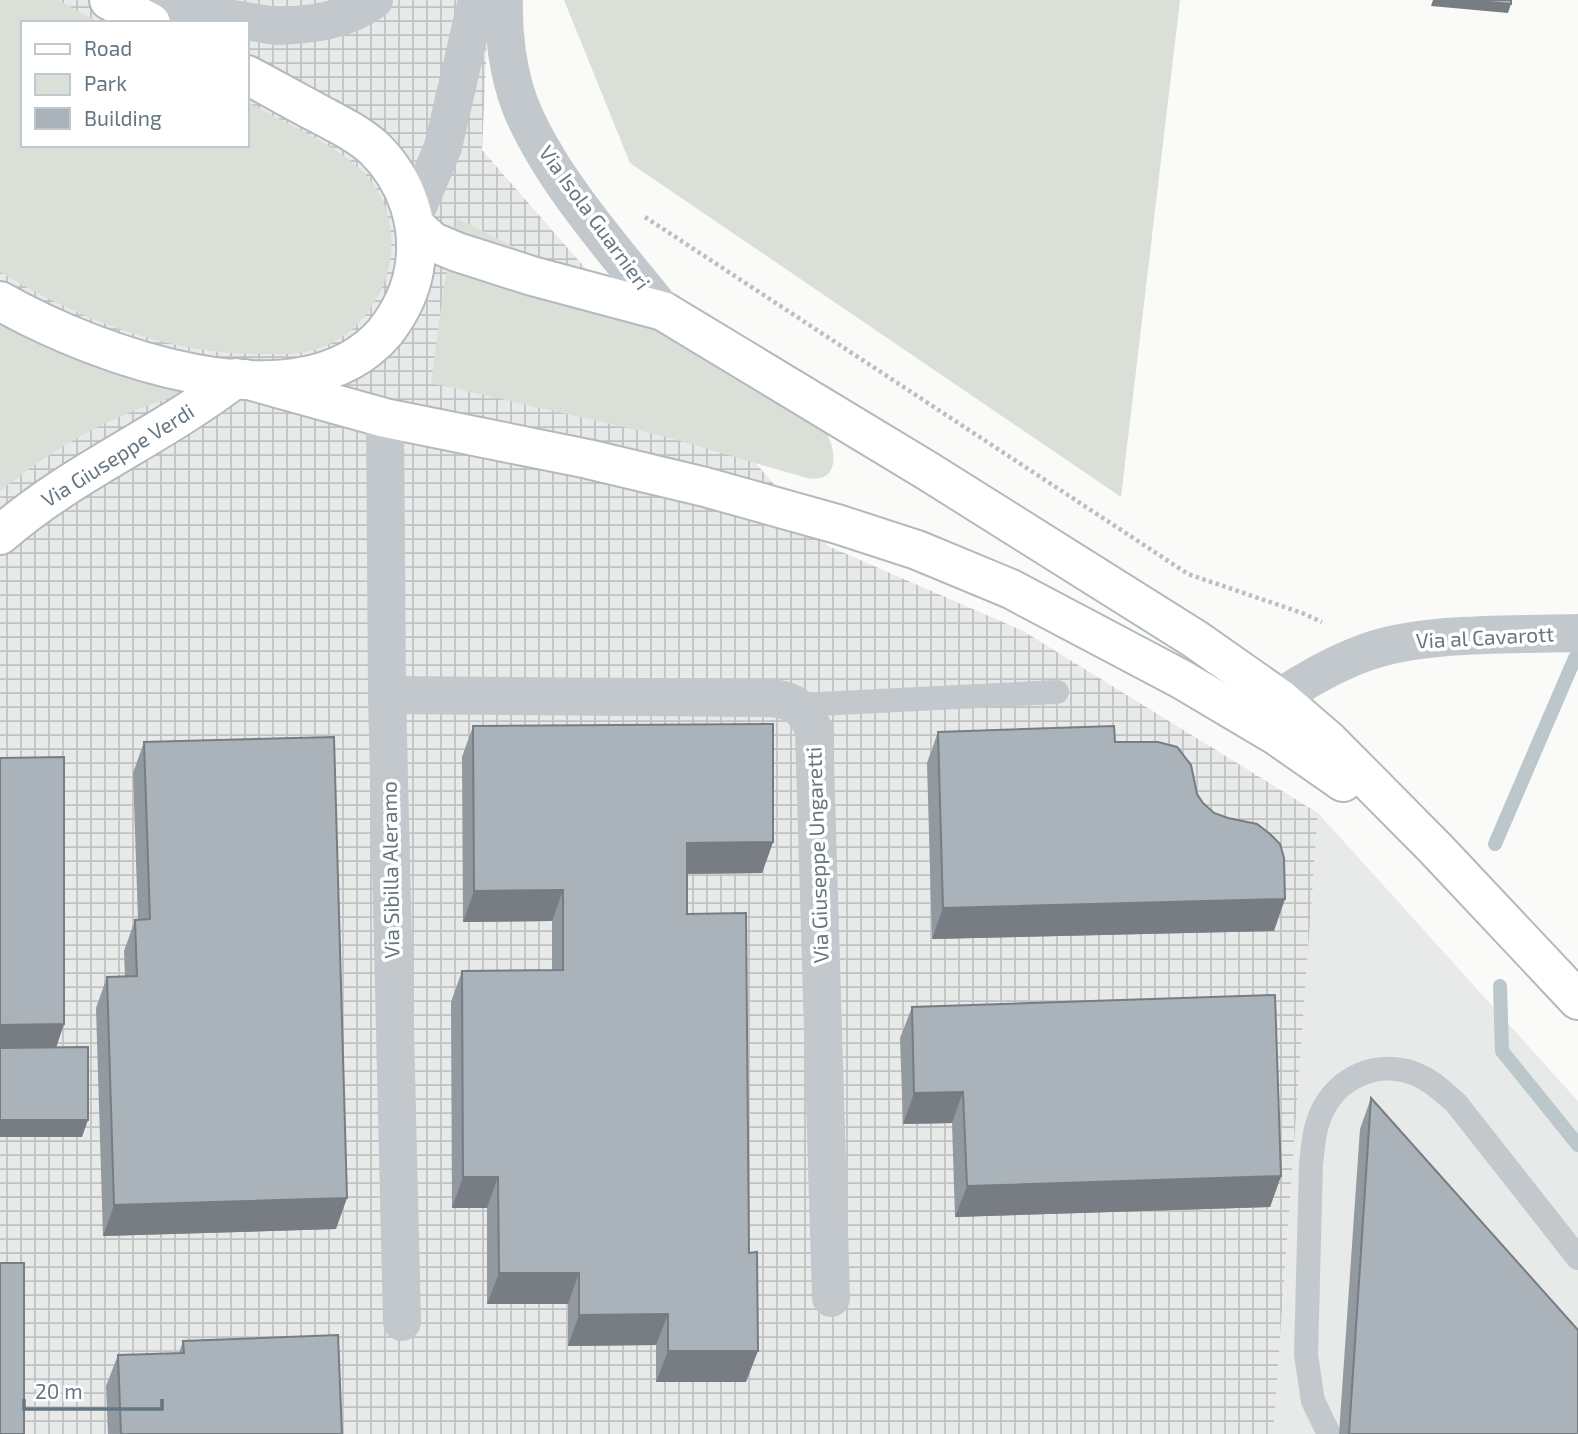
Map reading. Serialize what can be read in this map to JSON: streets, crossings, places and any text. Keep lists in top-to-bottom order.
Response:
{
  "streets": {
    "main road": ["Via Giuseppe Verdi"],
    "street": [
      "Via Isola Guarnieri",
      "Via al Cavarott",
      "Via Giuseppe Ungaretti",
      "Via Sibilla Aleramo"
    ]
  },
  "legend": ["Road", "Park", "Building"],
  "scale_bar": "20 m"
}
